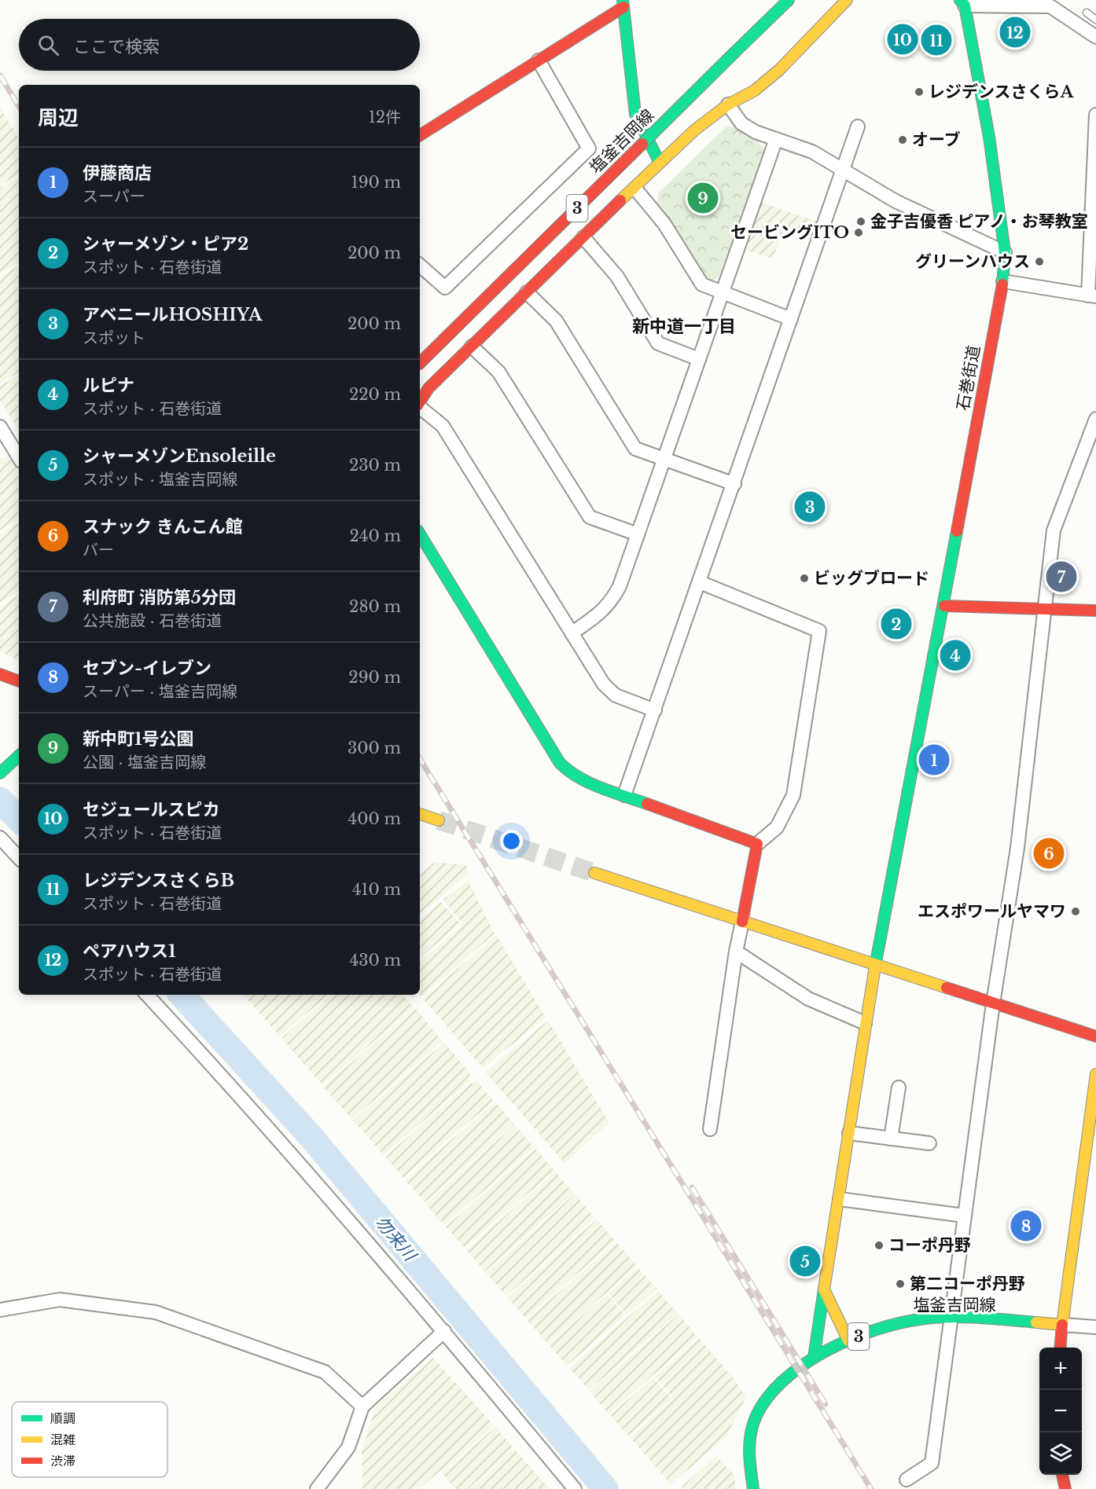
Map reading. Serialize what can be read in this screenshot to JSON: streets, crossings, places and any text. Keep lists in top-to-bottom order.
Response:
{
  "streets": {
    "street": ["塩釜吉岡線", "3", "石巻街道"]
  },
  "crossings": [
    ["塩釜吉岡線", "石巻街道"]
  ],
  "districts": ["新中道一丁目"],
  "water": ["勿来川"],
  "places": [
    "レジデンスさくらA",
    "オーブ",
    "金子吉優香 ピアノ・お琴教室",
    "セービングITO",
    "グリーンハウス",
    "ビッグブロード",
    "エスポワールヤマワ",
    "コーポ丹野",
    "第二コーポ丹野"
  ],
  "legend": ["順調", "混雑", "渋滞"],
  "page": {
    "pins": [
      "12",
      "10",
      "11",
      "9",
      "3",
      "7",
      "2",
      "4",
      "1",
      "6",
      "8",
      "5"
    ],
    "search": "ここで検索",
    "heading": ["周辺", "12件"],
    "list": [
      {
        "mark": "1",
        "name": "伊藤商店",
        "note": "スーパー",
        "value": "190 m"
      },
      {
        "mark": "2",
        "name": "シャーメゾン・ピア2",
        "note": "スポット · 石巻街道",
        "value": "200 m"
      },
      {
        "mark": "3",
        "name": "アベニールHOSHIYA",
        "note": "スポット",
        "value": "200 m"
      },
      {
        "mark": "4",
        "name": "ルピナ",
        "note": "スポット · 石巻街道",
        "value": "220 m"
      },
      {
        "mark": "5",
        "name": "シャーメゾンEnsoleille",
        "note": "スポット · 塩釜吉岡線",
        "value": "230 m"
      },
      {
        "mark": "6",
        "name": "スナック きんこん館",
        "note": "バー",
        "value": "240 m"
      },
      {
        "mark": "7",
        "name": "利府町 消防第5分団",
        "note": "公共施設 · 石巻街道",
        "value": "280 m"
      },
      {
        "mark": "8",
        "name": "セブン-イレブン",
        "note": "スーパー · 塩釜吉岡線",
        "value": "290 m"
      },
      {
        "mark": "9",
        "name": "新中町1号公園",
        "note": "公園 · 塩釜吉岡線",
        "value": "300 m"
      },
      {
        "mark": "10",
        "name": "セジュールスピカ",
        "note": "スポット · 石巻街道",
        "value": "400 m"
      },
      {
        "mark": "11",
        "name": "レジデンスさくらB",
        "note": "スポット · 石巻街道",
        "value": "410 m"
      },
      {
        "mark": "12",
        "name": "ペアハウス1",
        "note": "スポット · 石巻街道",
        "value": "430 m"
      }
    ],
    "map_buttons": ["+", "−"]
  }
}
